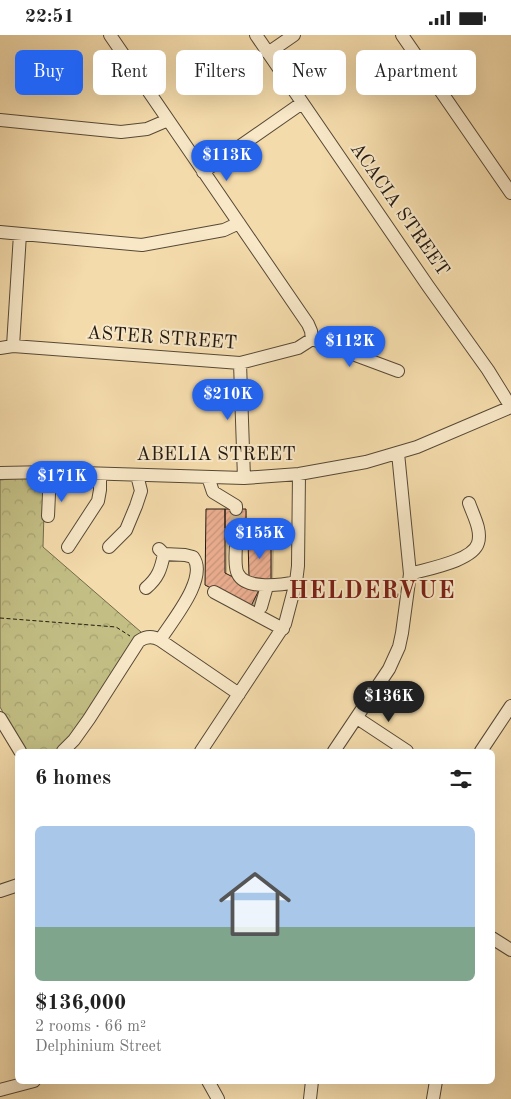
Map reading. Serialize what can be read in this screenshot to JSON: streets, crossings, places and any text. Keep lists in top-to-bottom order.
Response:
{
  "streets": {
    "street": ["ACACIA STREET", "ASTER STREET", "ABELIA STREET"]
  },
  "crossings": [
    ["ACACIA STREET", "ABELIA STREET"]
  ],
  "districts": ["HELDERVUE"],
  "page": {
    "status": "22:51",
    "chip": [
      "Buy",
      "Rent",
      "Filters",
      "New",
      "Apartment"
    ],
    "price": [
      "$113K",
      "$112K",
      "$210K",
      "$171K",
      "$155K",
      "$136K"
    ],
    "heading": "6 homes",
    "list": [
      {
        "name": "$136,000",
        "note": "2 rooms · 66 m² · Delphinium Street"
      }
    ]
  }
}
